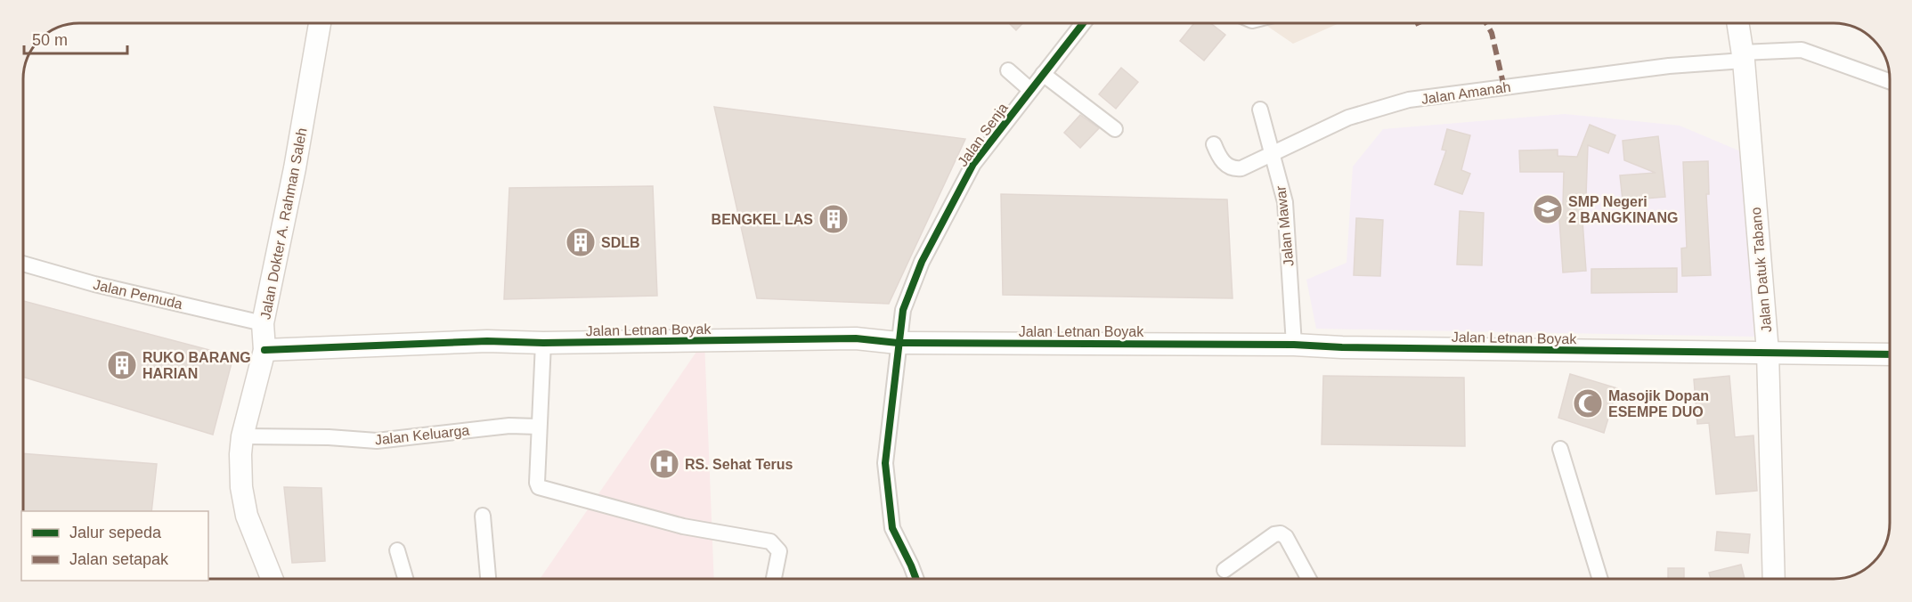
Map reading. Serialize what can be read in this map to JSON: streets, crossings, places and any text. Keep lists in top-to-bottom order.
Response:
{
  "streets": {
    "street": [
      "Jalan Amanah",
      "Jalan Senja",
      "Jalan Dokter A. Rahman Saleh",
      "Jalan Mawar",
      "Jalan Datuk Tabano",
      "Jalan Pemuda",
      "Jalan Letnan Boyak",
      "Jalan Keluarga"
    ]
  },
  "crossings": [
    ["Jalan Amanah", "Jalan Mawar"],
    ["Jalan Amanah", "Jalan Datuk Tabano"],
    ["Jalan Senja", "Jalan Letnan Boyak"],
    ["Jalan Dokter A. Rahman Saleh", "Jalan Pemuda"],
    ["Jalan Dokter A. Rahman Saleh", "Jalan Letnan Boyak"],
    ["Jalan Dokter A. Rahman Saleh", "Jalan Keluarga"],
    ["Jalan Mawar", "Jalan Letnan Boyak"],
    ["Jalan Datuk Tabano", "Jalan Letnan Boyak"]
  ],
  "places": {
    "school or university": ["SMP Negeri 2 BANGKINANG"],
    "building": ["BENGKEL LAS", "SDLB", "RUKO BARANG HARIAN"],
    "mosque": ["Masojik Dopan ESEMPE DUO"],
    "hospital": ["RS. Sehat Terus"]
  },
  "legend": ["Jalur sepeda", "Jalan setapak"],
  "scale_bar": "50 m"
}
